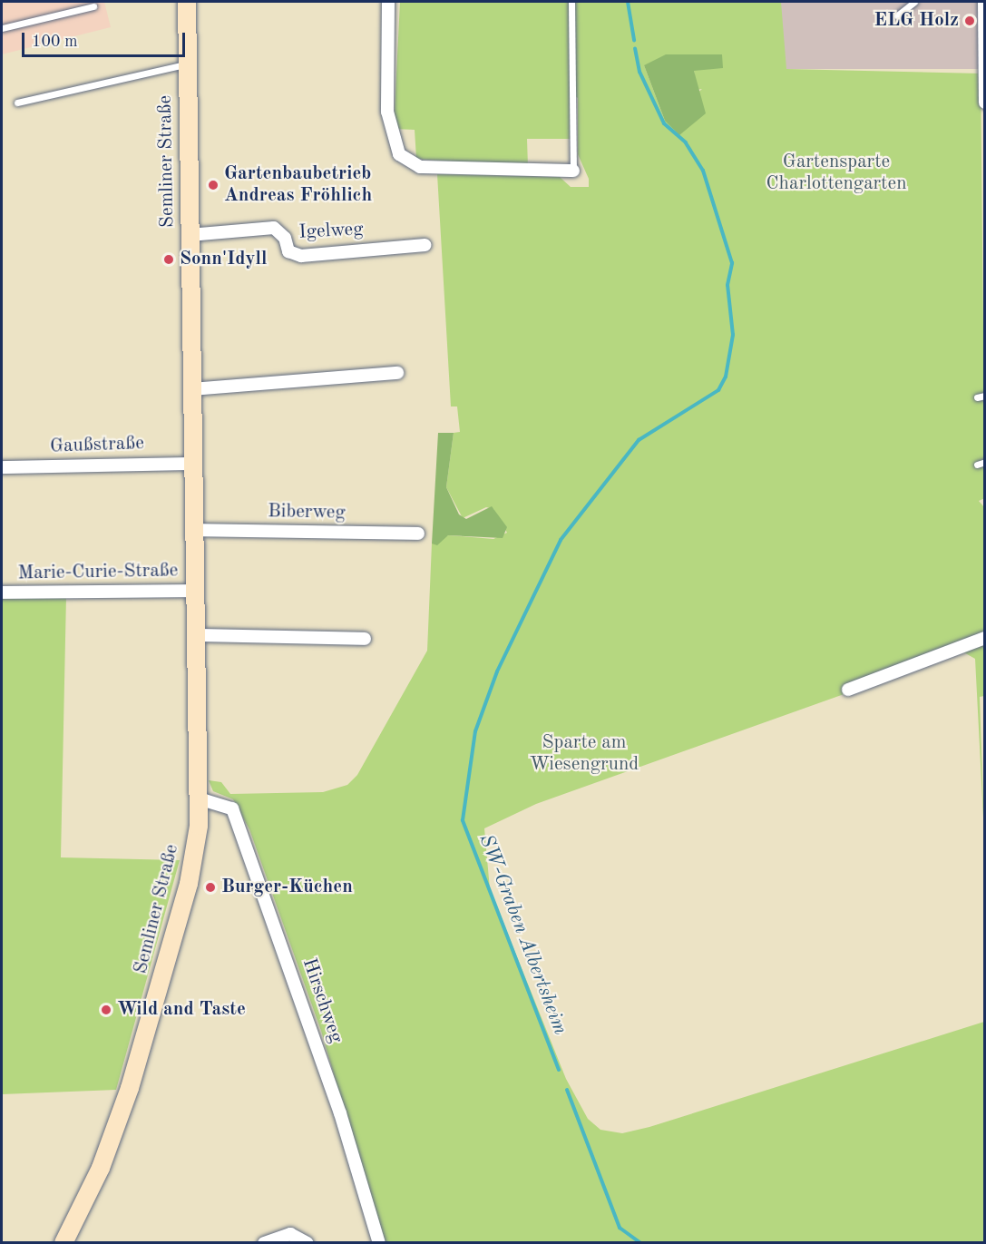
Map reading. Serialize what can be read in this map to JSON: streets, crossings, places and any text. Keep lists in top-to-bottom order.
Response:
{
  "streets": {
    "street": [
      "Semliner Straße",
      "Igelweg",
      "Gaußstraße",
      "Biberweg",
      "Marie-Curie-Straße",
      "Hirschweg"
    ]
  },
  "crossings": [
    ["Semliner Straße", "Igelweg"],
    ["Semliner Straße", "Gaußstraße"],
    ["Semliner Straße", "Biberweg"],
    ["Semliner Straße", "Marie-Curie-Straße"],
    ["Semliner Straße", "Hirschweg"]
  ],
  "water": ["SW-Graben Albertsheim"],
  "parks": ["Gartensparte Charlottengarten", "Sparte am Wiesengrund"],
  "places": [
    "ELG Holz",
    "Gartenbaubetrieb Andreas Fröhlich",
    "Sonn'Idyll",
    "Burger-Küchen",
    "Wild and Taste"
  ],
  "scale_bar": "100 m"
}
